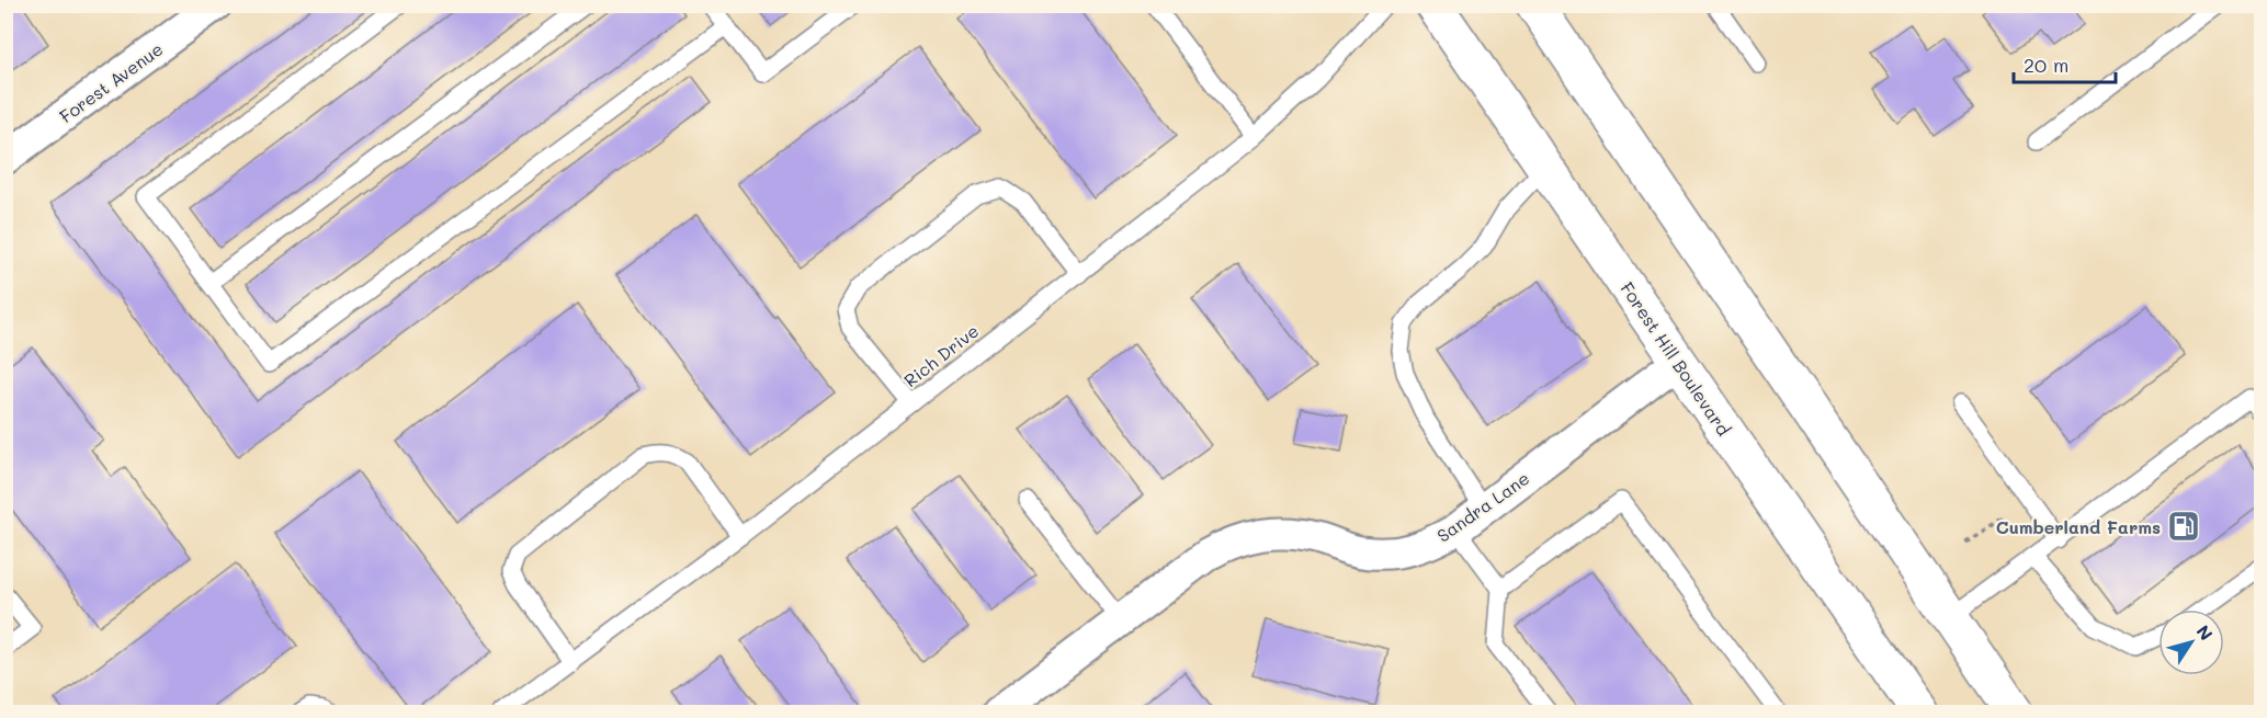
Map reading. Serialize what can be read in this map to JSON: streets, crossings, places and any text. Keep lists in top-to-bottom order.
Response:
{
  "streets": {
    "main road": ["Forest Hill Boulevard"],
    "street": ["Forest Avenue", "Sandra Lane"],
    "lane": ["Rich Drive"]
  },
  "crossings": [
    ["Forest Hill Boulevard", "Sandra Lane"]
  ],
  "places": {
    "fuel station": ["Cumberland Farms"]
  },
  "scale_bar": "20 m",
  "north": "top right"
}
